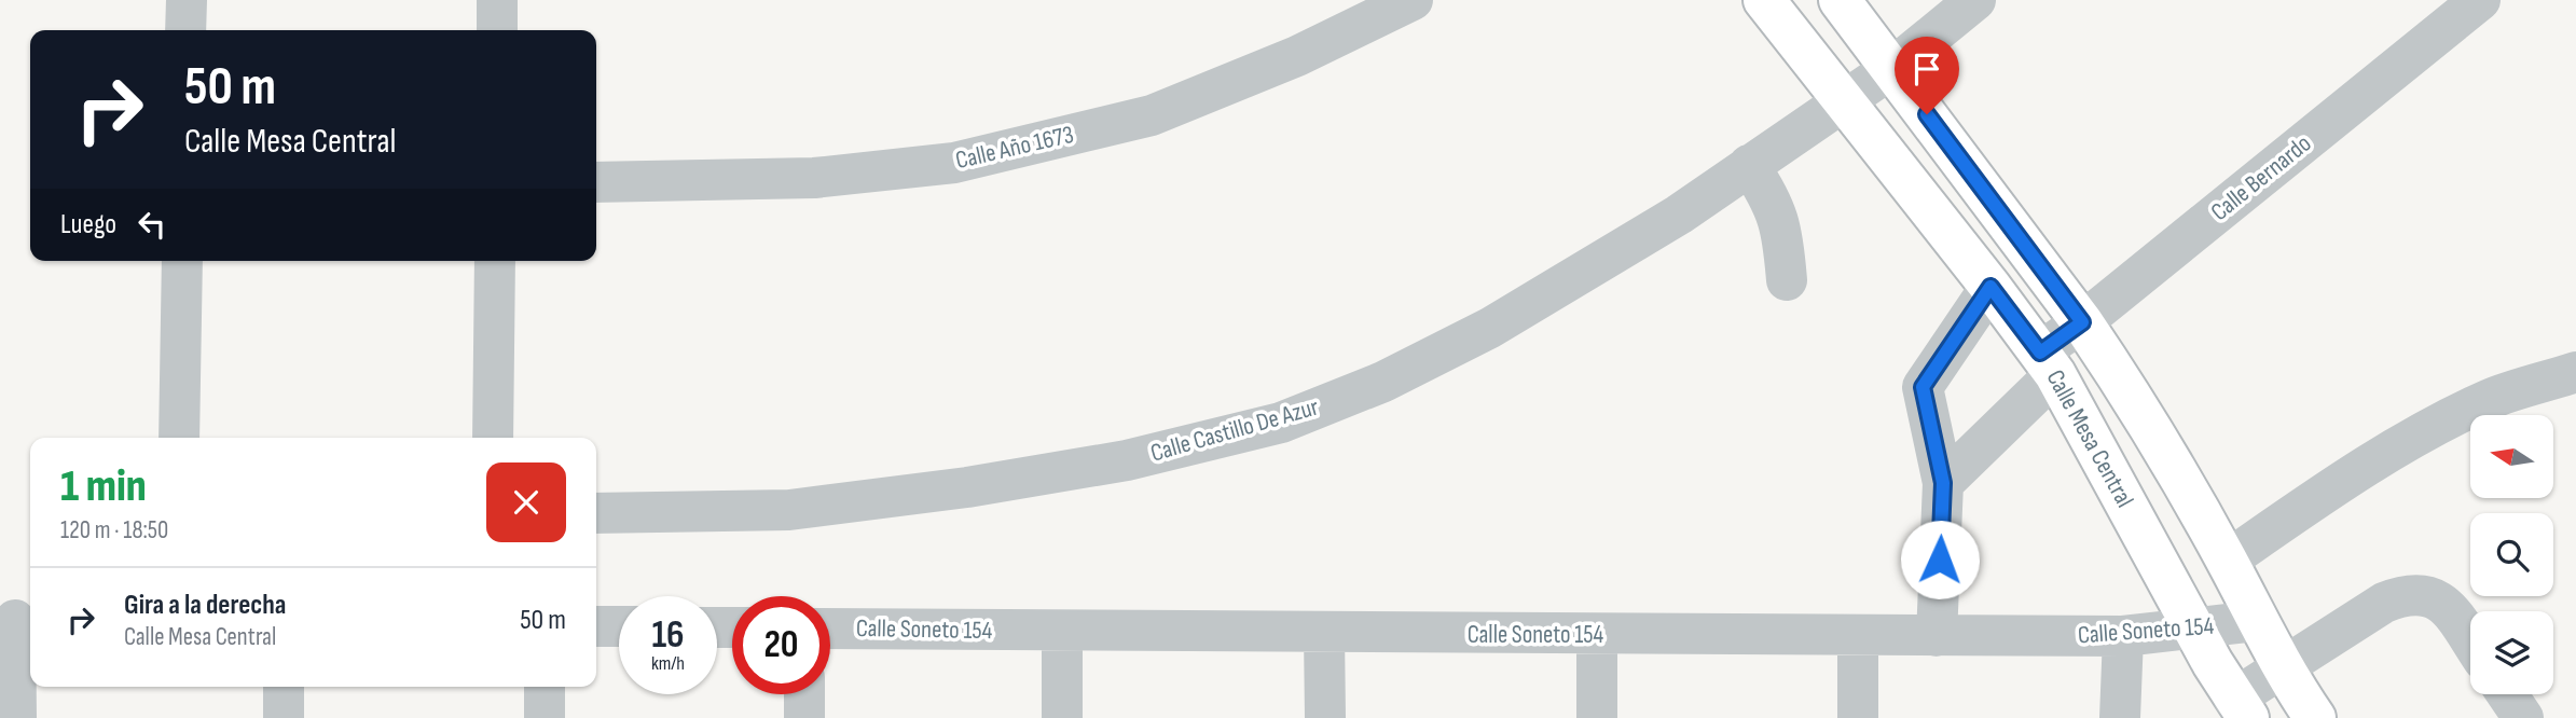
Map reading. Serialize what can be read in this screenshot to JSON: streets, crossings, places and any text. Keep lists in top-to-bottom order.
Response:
{
  "streets": {
    "main road": ["Calle Mesa Central"],
    "street": [
      "Calle Año 1673",
      "Calle Bernardo",
      "Calle Castillo De Azur",
      "Calle Soneto 154"
    ]
  },
  "crossings": [
    ["Calle Bernardo", "Calle Mesa Central"],
    ["Calle Castillo De Azur", "Calle Mesa Central"],
    ["Calle Mesa Central", "Calle Soneto 154"]
  ],
  "north": "left",
  "page": {
    "turn": ["50 m", "Calle Mesa Central"],
    "then": "Luego",
    "heading": ["1 min", "120 m · 18:50"],
    "list": [
      {
        "name": "Gira a la derecha",
        "note": "Calle Mesa Central",
        "value": "50 m"
      }
    ],
    "speed": "16 km/h",
    "limit": "20"
  }
}
